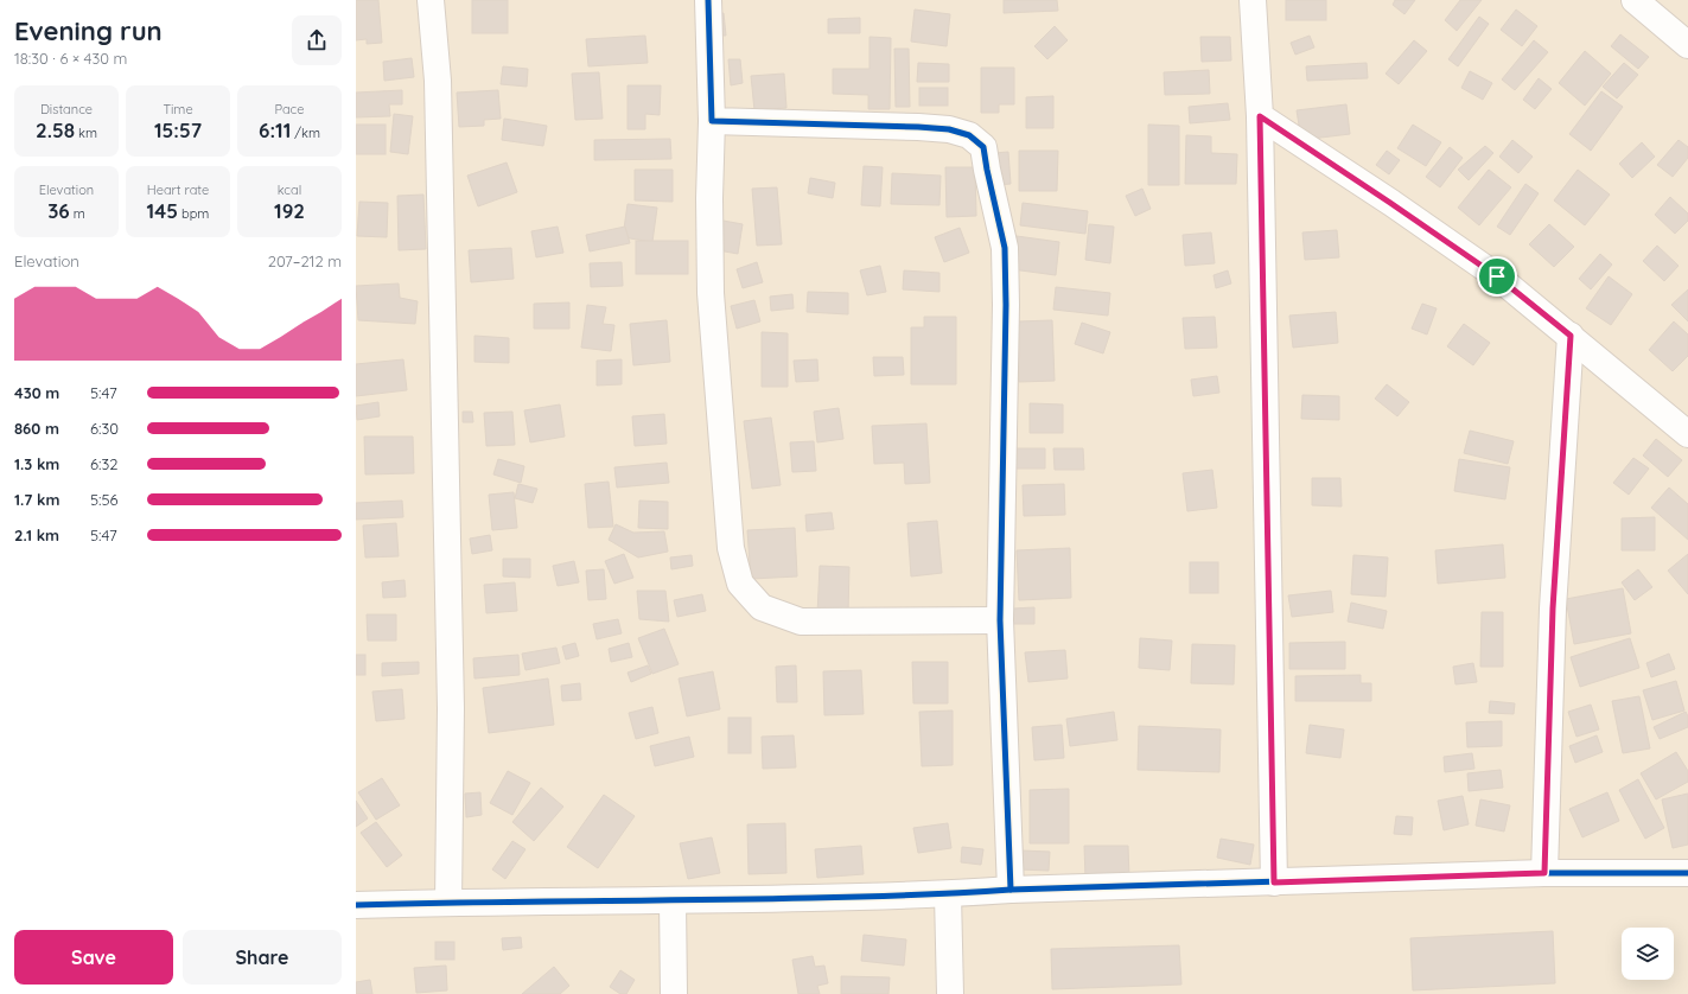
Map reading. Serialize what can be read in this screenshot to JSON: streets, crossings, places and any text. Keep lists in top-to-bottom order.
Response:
{
  "page": {
    "heading": ["Evening run", "18:30 · 6 × 430 m"],
    "stats": [
      ["Distance", "2.58 km"],
      ["Time", "15:57"],
      ["Pace", "6:11 /km"],
      ["Elevation", "36 m"],
      ["Heart rate", "145 bpm"],
      ["kcal", "192"]
    ],
    "chart": ["Elevation", "207–212 m"],
    "list": [
      {
        "name": "430 m",
        "note": "5:47"
      },
      {
        "name": "860 m",
        "note": "6:30"
      },
      {
        "name": "1.3 km",
        "note": "6:32"
      },
      {
        "name": "1.7 km",
        "note": "5:56"
      },
      {
        "name": "2.1 km",
        "note": "5:47"
      }
    ],
    "buttons": ["Save", "Share"]
  }
}
